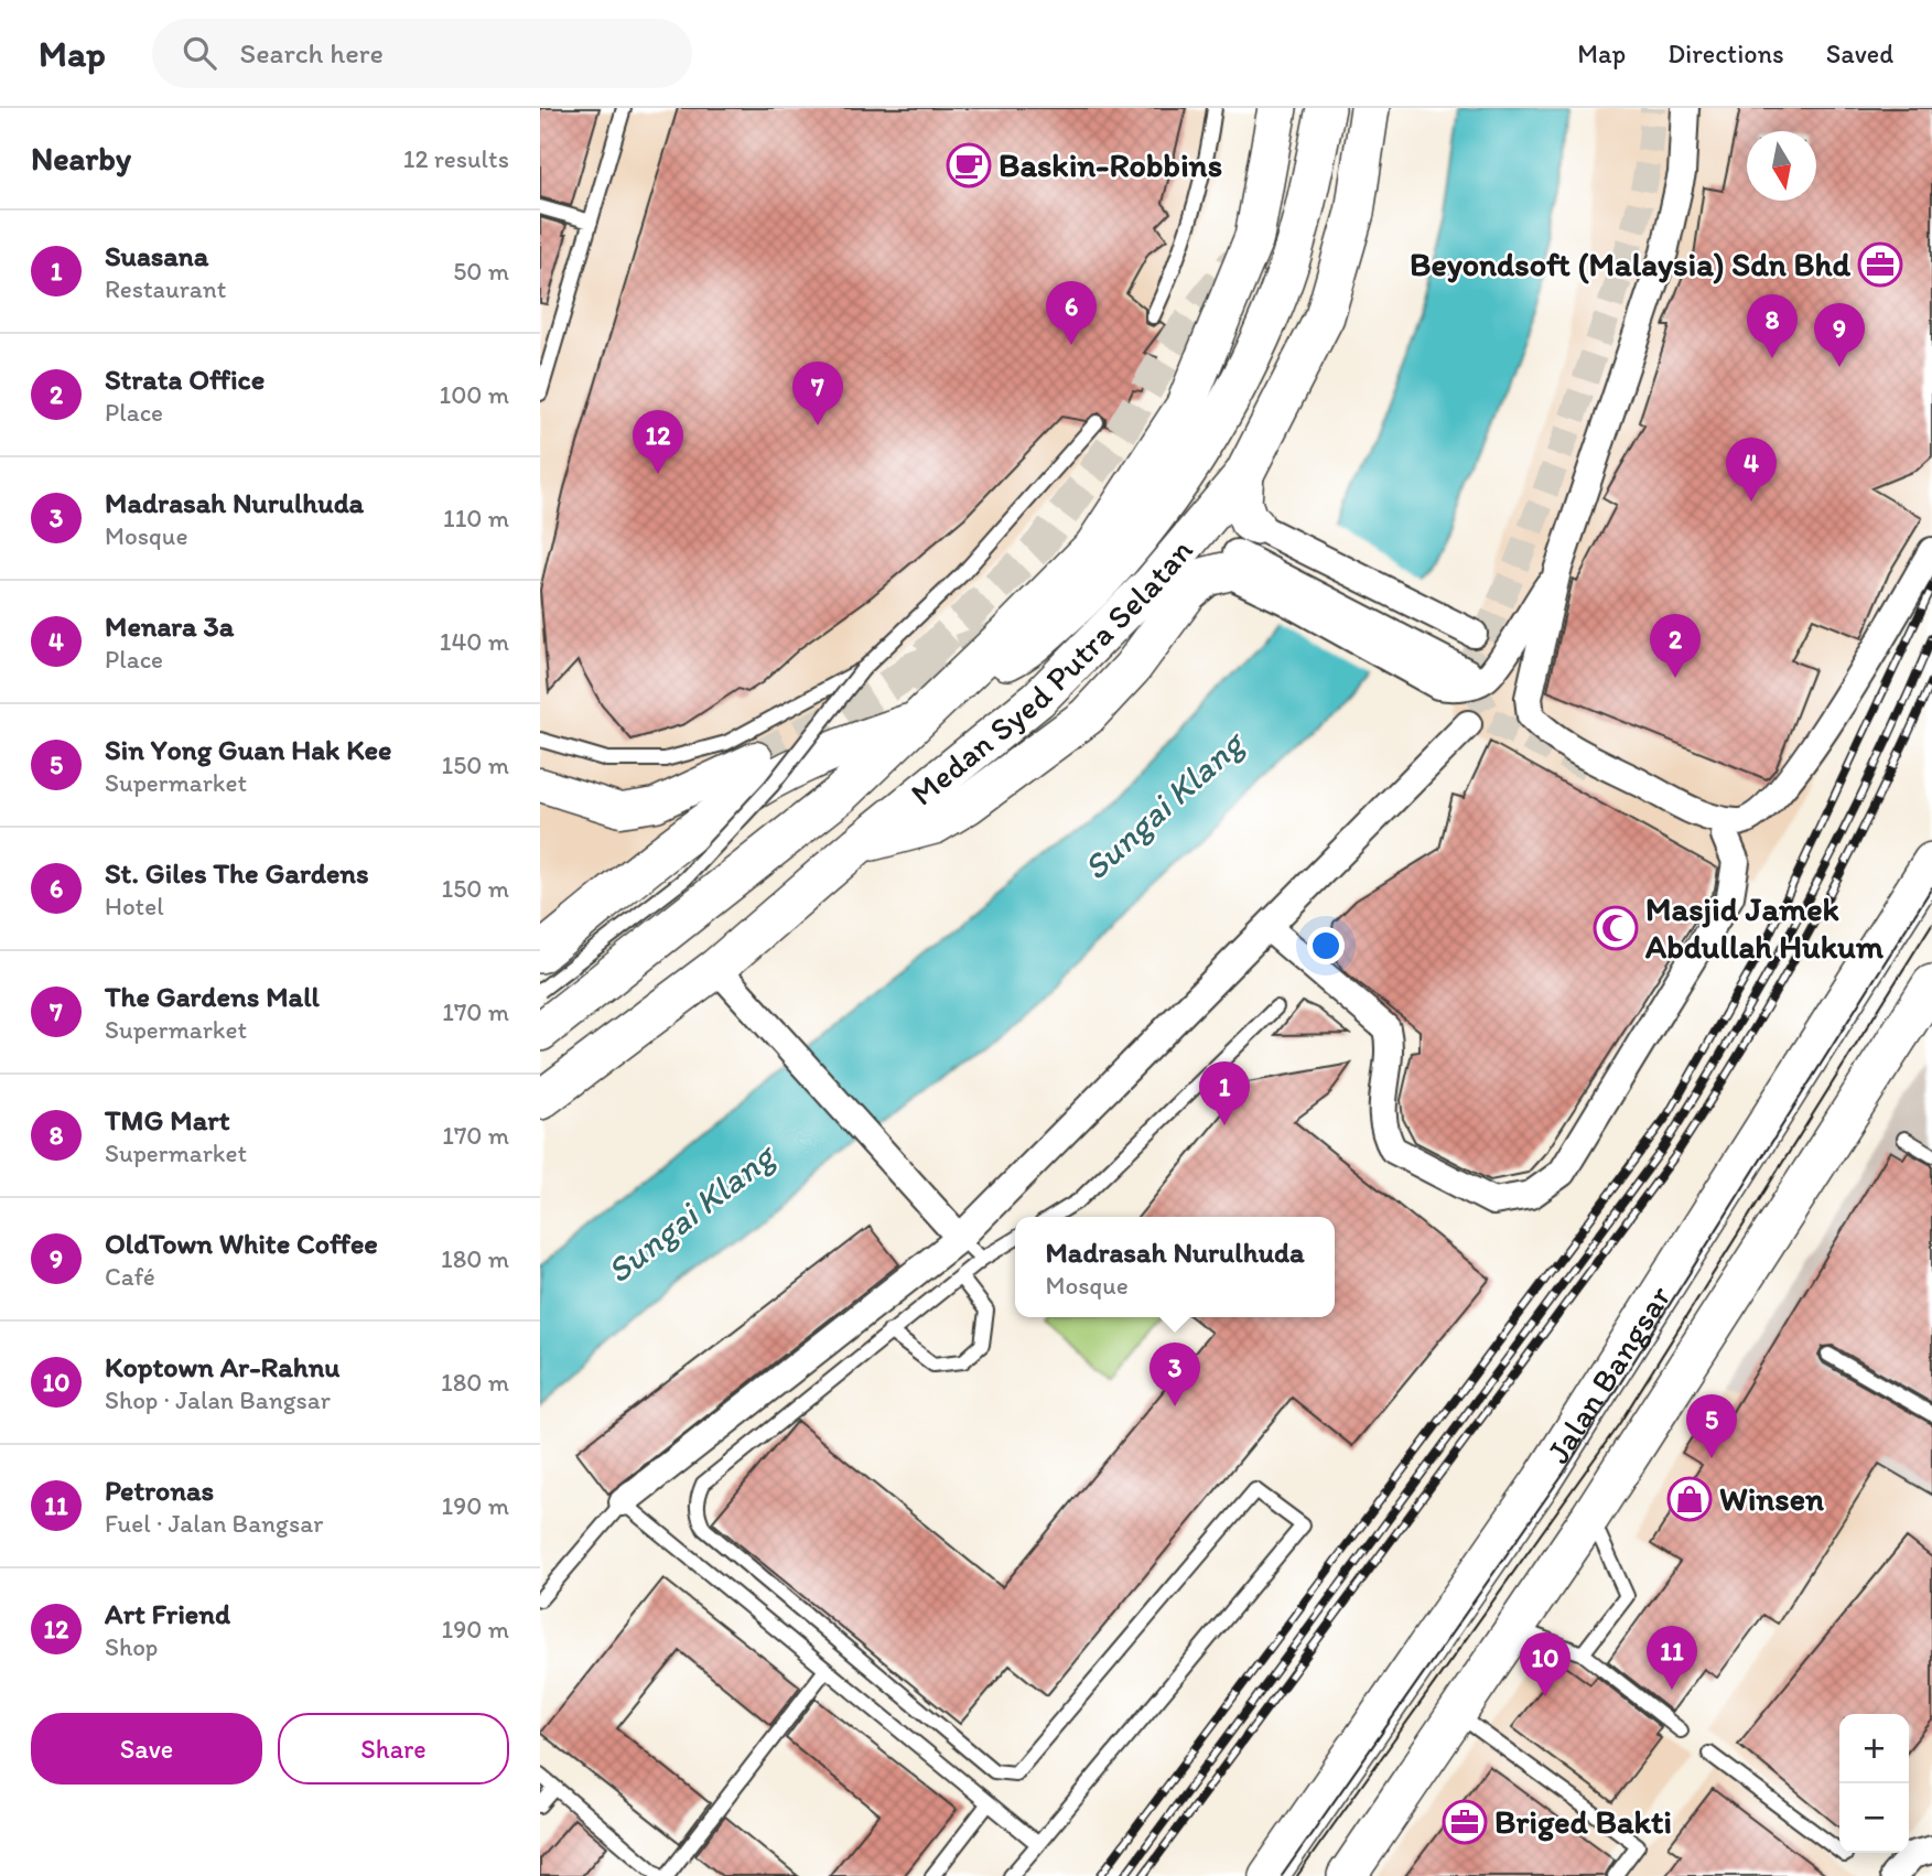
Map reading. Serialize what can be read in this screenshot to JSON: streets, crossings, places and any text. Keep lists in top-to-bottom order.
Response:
{
  "streets": {
    "main road": ["Medan Syed Putra Selatan", "Jalan Bangsar"]
  },
  "water": ["Sungai Klang"],
  "places": {
    "cafe": ["Baskin-Robbins"],
    "office": ["Beyondsoft (Malaysia) Sdn Bhd", "Briged Bakti"],
    "mosque": ["Masjid Jamek Abdullah Hukum"],
    "shop": ["Winsen"]
  },
  "north": "bottom",
  "page": {
    "header": "Map",
    "search": "Search here",
    "nav": ["Map", "Directions", "Saved"],
    "heading": ["Nearby", "12 results"],
    "list": [
      {
        "mark": "1",
        "name": "Suasana",
        "note": "Restaurant",
        "value": "50 m"
      },
      {
        "mark": "2",
        "name": "Strata Office",
        "note": "Place",
        "value": "100 m"
      },
      {
        "mark": "3",
        "name": "Madrasah Nurulhuda",
        "note": "Mosque",
        "value": "110 m"
      },
      {
        "mark": "4",
        "name": "Menara 3a",
        "note": "Place",
        "value": "140 m"
      },
      {
        "mark": "5",
        "name": "Sin Yong Guan Hak Kee",
        "note": "Supermarket",
        "value": "150 m"
      },
      {
        "mark": "6",
        "name": "St. Giles The Gardens",
        "note": "Hotel",
        "value": "150 m"
      },
      {
        "mark": "7",
        "name": "The Gardens Mall",
        "note": "Supermarket",
        "value": "170 m"
      },
      {
        "mark": "8",
        "name": "TMG Mart",
        "note": "Supermarket",
        "value": "170 m"
      },
      {
        "mark": "9",
        "name": "OldTown White Coffee",
        "note": "Café",
        "value": "180 m"
      },
      {
        "mark": "10",
        "name": "Koptown Ar-Rahnu",
        "note": "Shop · Jalan Bangsar",
        "value": "180 m"
      },
      {
        "mark": "11",
        "name": "Petronas",
        "note": "Fuel · Jalan Bangsar",
        "value": "190 m"
      },
      {
        "mark": "12",
        "name": "Art Friend",
        "note": "Shop",
        "value": "190 m"
      }
    ],
    "pins": [
      "6",
      "8",
      "9",
      "7",
      "12",
      "4",
      "2",
      "1",
      "3",
      "5",
      "11",
      "10"
    ],
    "popup": ["Madrasah Nurulhuda", "Mosque"],
    "buttons": ["Save", "Share"],
    "map_buttons": ["+", "−"]
  }
}
